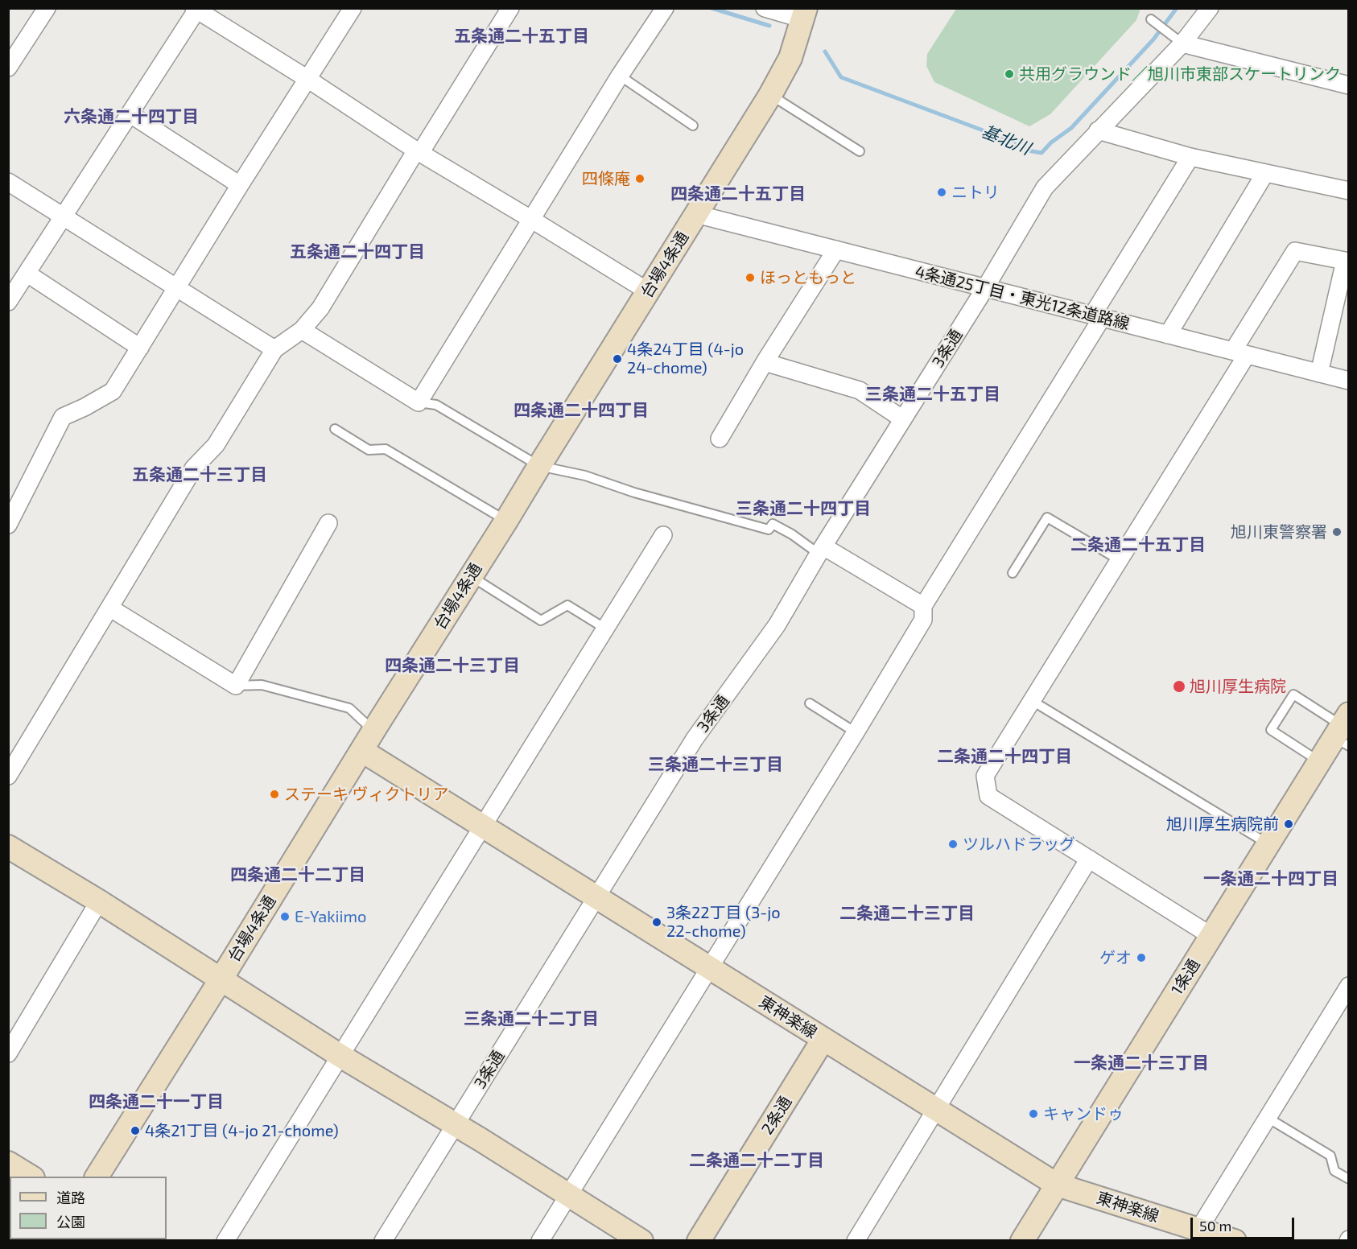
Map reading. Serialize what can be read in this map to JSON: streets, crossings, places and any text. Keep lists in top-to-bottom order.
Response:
{
  "streets": {
    "street": [
      "台場4条通",
      "4条通25丁目・東光12条道路線",
      "3条通",
      "1条通",
      "東神楽線",
      "2条通"
    ]
  },
  "crossings": [
    ["台場4条通", "4条通25丁目・東光12条道路線"],
    ["台場4条通", "東神楽線"],
    ["4条通25丁目・東光12条道路線", "3条通"],
    ["3条通", "東神楽線"],
    ["1条通", "東神楽線"],
    ["東神楽線", "2条通"]
  ],
  "districts": [
    "五条通二十五丁目",
    "六条通二十四丁目",
    "四条通二十五丁目",
    "五条通二十四丁目",
    "三条通二十五丁目",
    "四条通二十四丁目",
    "五条通二十三丁目",
    "三条通二十四丁目",
    "二条通二十五丁目",
    "四条通二十三丁目",
    "二条通二十四丁目",
    "三条通二十三丁目",
    "四条通二十二丁目",
    "一条通二十四丁目",
    "二条通二十三丁目",
    "三条通二十二丁目",
    "一条通二十三丁目",
    "四条通二十一丁目",
    "二条通二十二丁目"
  ],
  "water": ["基北川"],
  "places": [
    "共用グラウンド／旭川市東部スケートリンク",
    "四條庵",
    "ニトリ",
    "ほっともっと",
    "4条24丁目 (4-jo 24-chome)",
    "旭川東警察署",
    "旭川厚生病院",
    "ステーキ ヴィクトリア",
    "旭川厚生病院前",
    "ツルハドラッグ",
    "E-Yakiimo",
    "3条22丁目 (3-jo 22-chome)",
    "ゲオ",
    "キャンドゥ",
    "4条21丁目 (4-jo 21-chome)"
  ],
  "legend": ["道路", "公園"],
  "scale_bar": "50 m"
}
